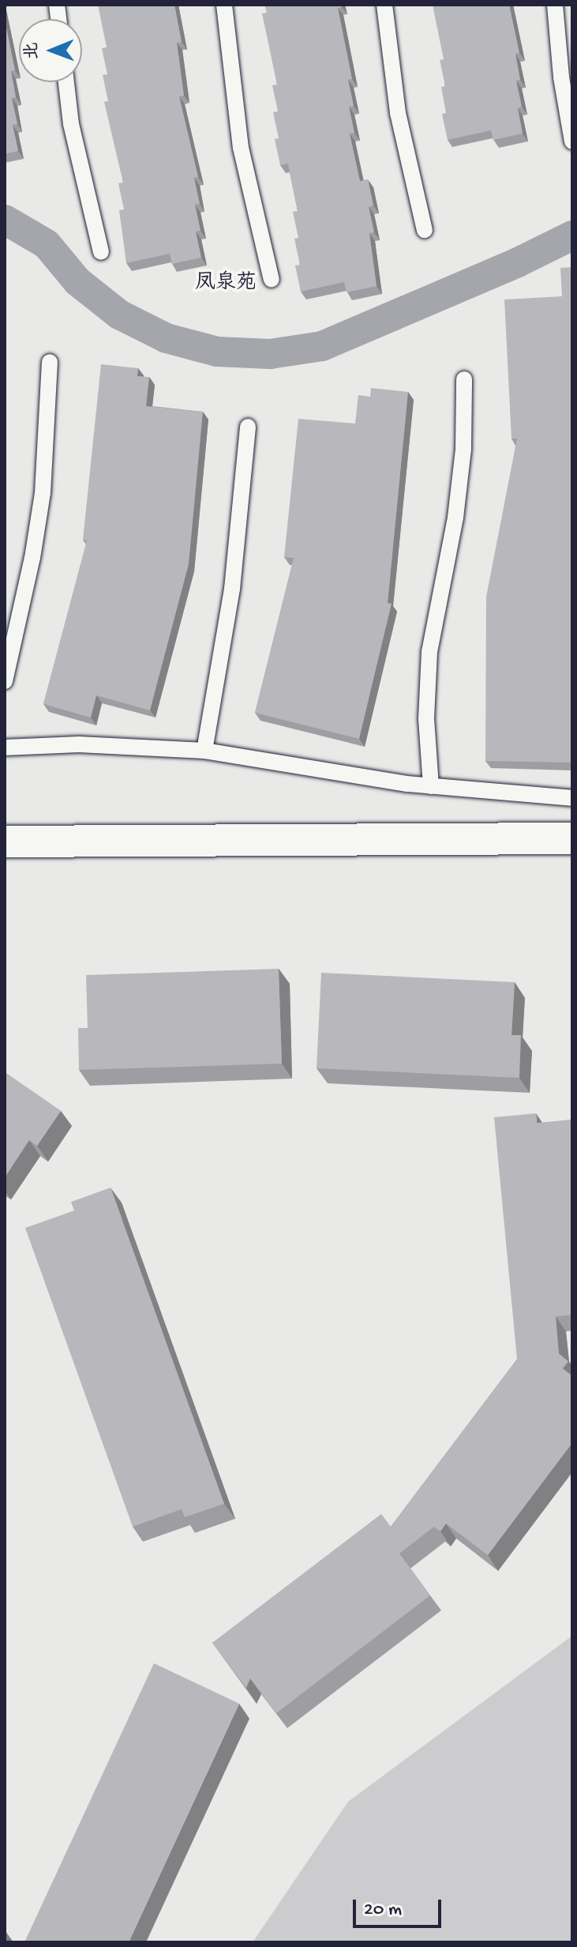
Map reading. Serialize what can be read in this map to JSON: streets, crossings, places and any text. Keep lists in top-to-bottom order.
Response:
{
  "districts": ["凤泉苑"],
  "scale_bar": "20 m",
  "north": "left"
}
